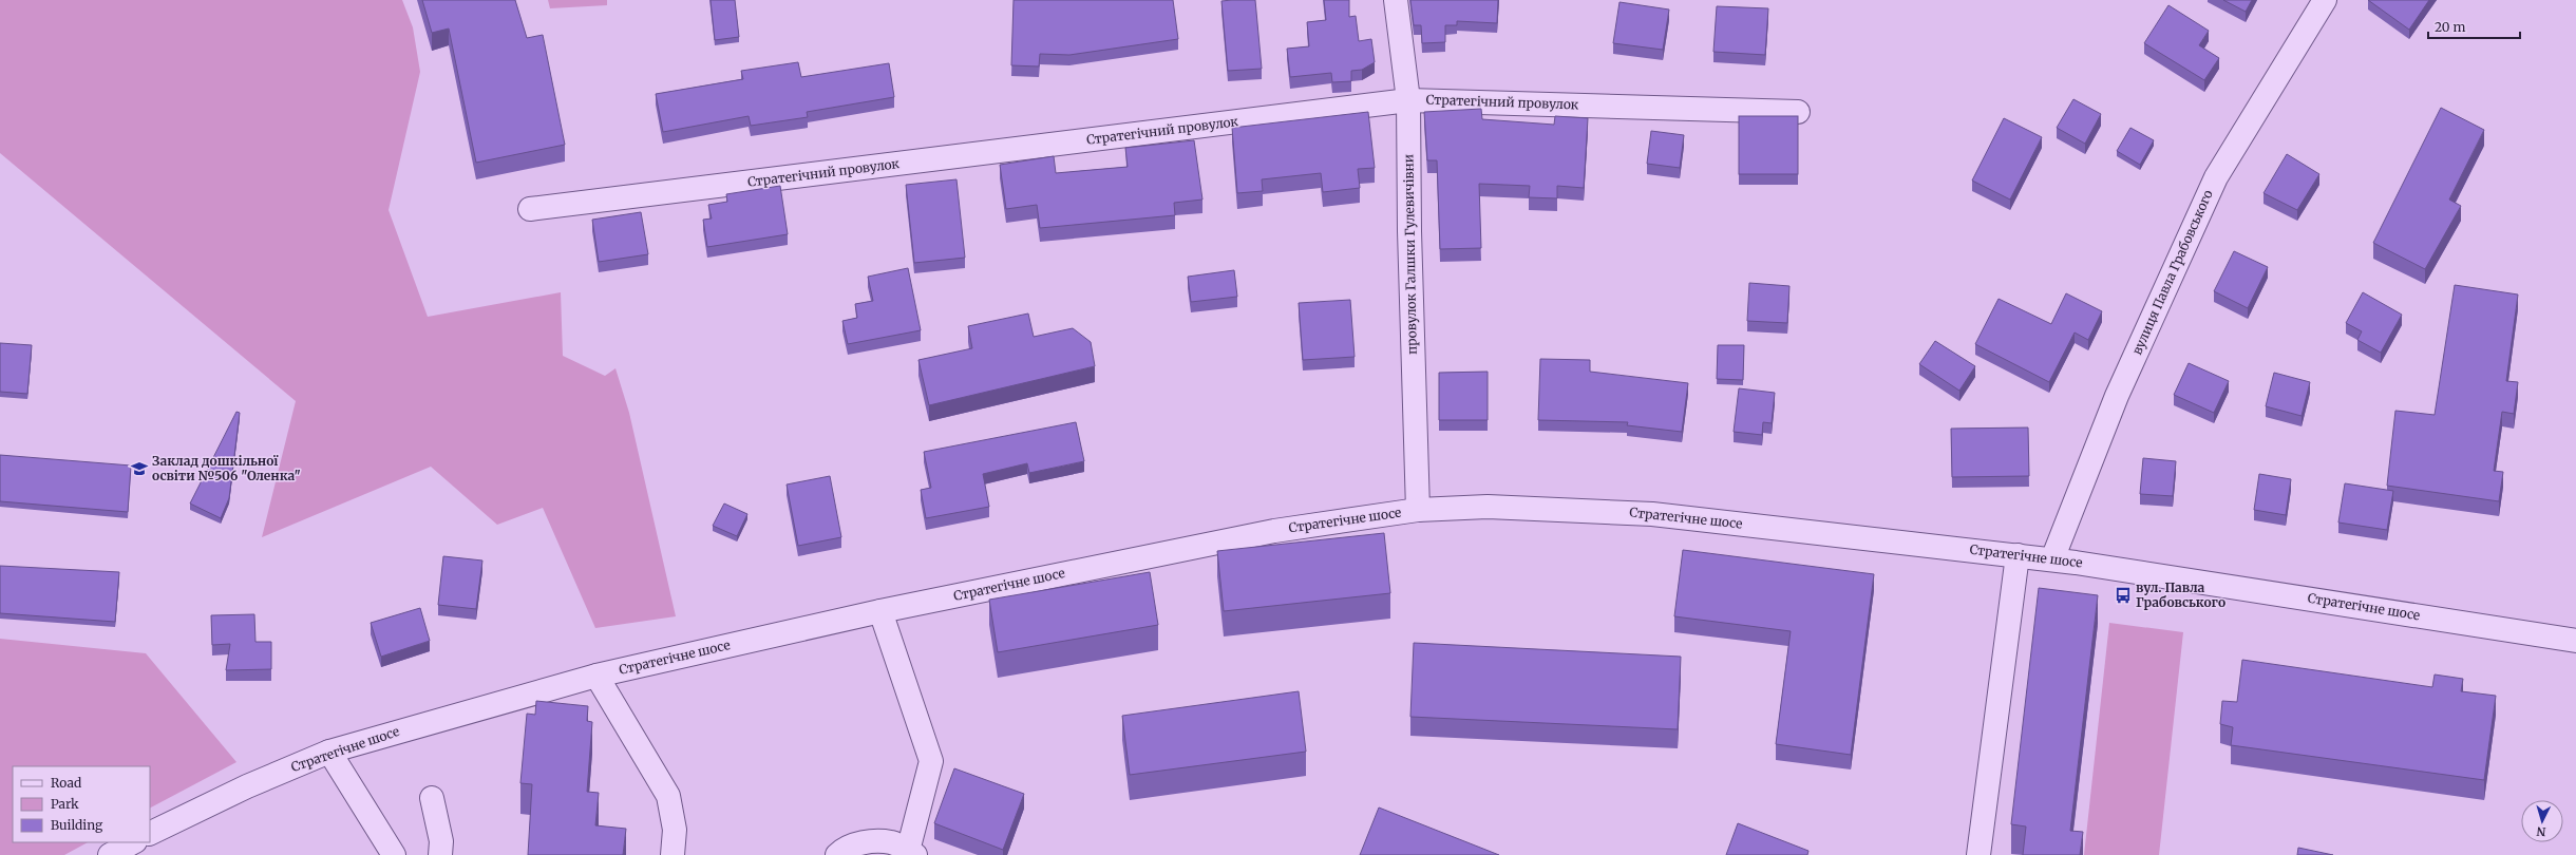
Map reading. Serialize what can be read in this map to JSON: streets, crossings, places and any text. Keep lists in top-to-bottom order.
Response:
{
  "streets": {
    "street": [
      "Стратегічний провулок",
      "провулок Галшки Гулевичівни",
      "вулиця Павла Грабовського",
      "Стратегічне шосе"
    ]
  },
  "crossings": [
    ["Стратегічний провулок", "провулок Галшки Гулевичівни"],
    ["провулок Галшки Гулевичівни", "Стратегічне шосе"],
    ["вулиця Павла Грабовського", "Стратегічне шосе"]
  ],
  "places": {
    "school or university": ["Заклад дошкільної освіти №506 \"Оленка\""],
    "bus stop": ["вул. Павла Грабовського"]
  },
  "legend": ["Road", "Park", "Building"],
  "scale_bar": "20 m",
  "north": "bottom"
}
